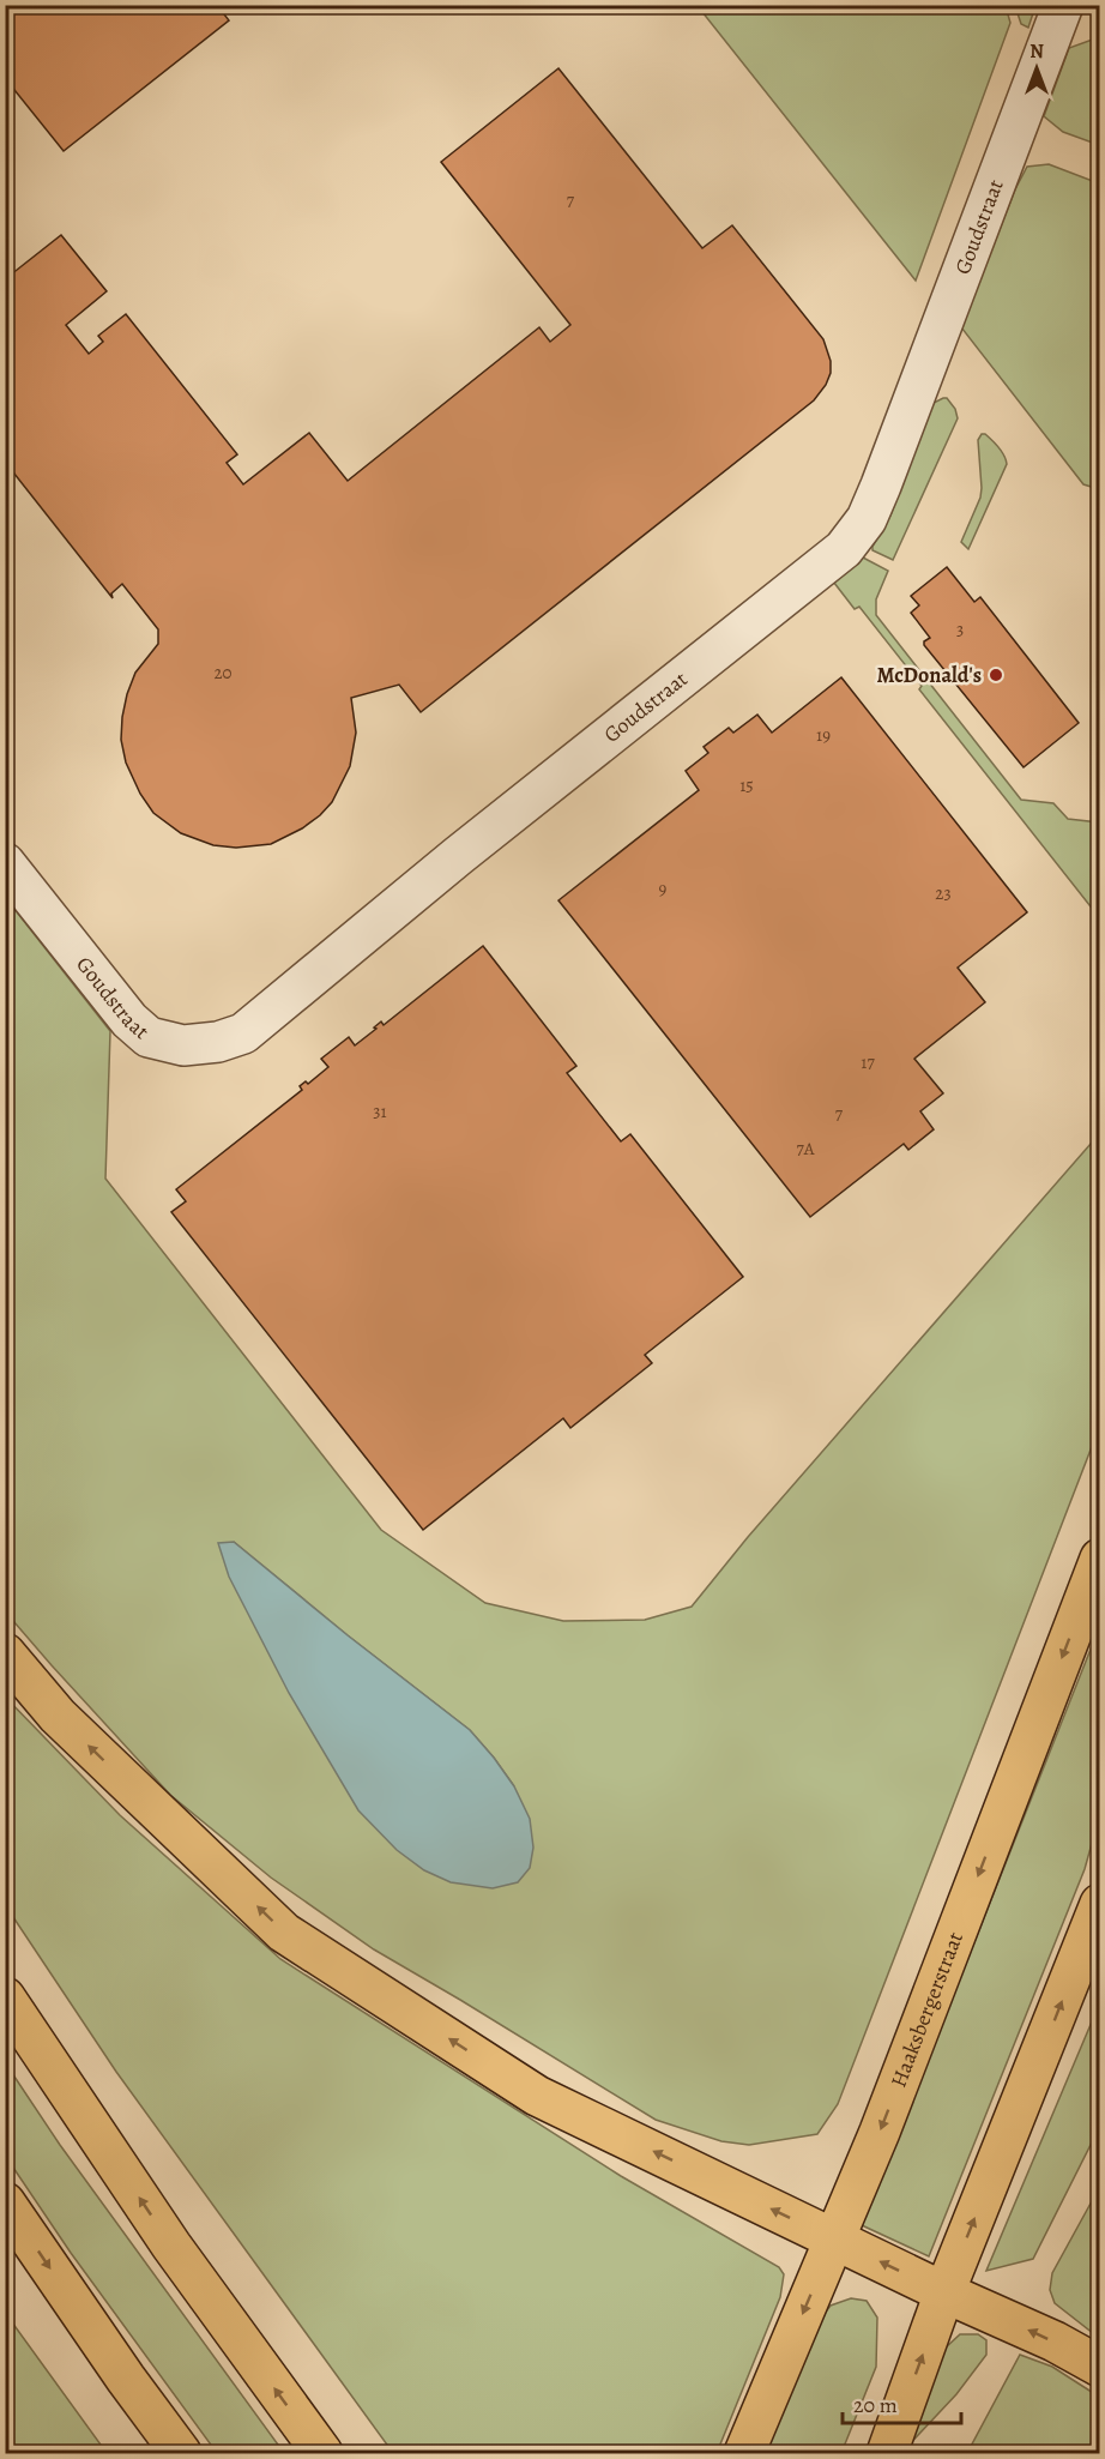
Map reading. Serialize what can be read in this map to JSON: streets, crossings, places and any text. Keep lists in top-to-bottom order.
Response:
{
  "streets": {
    "main road": ["Haaksbergerstraat"],
    "street": ["Goudstraat"]
  },
  "places": ["McDonald's"],
  "house_numbers": [
    "7",
    "3",
    "20",
    "19",
    "15",
    "9",
    "23",
    "17",
    "31",
    "7",
    "7A"
  ],
  "scale_bar": "20 m",
  "north": "top"
}
